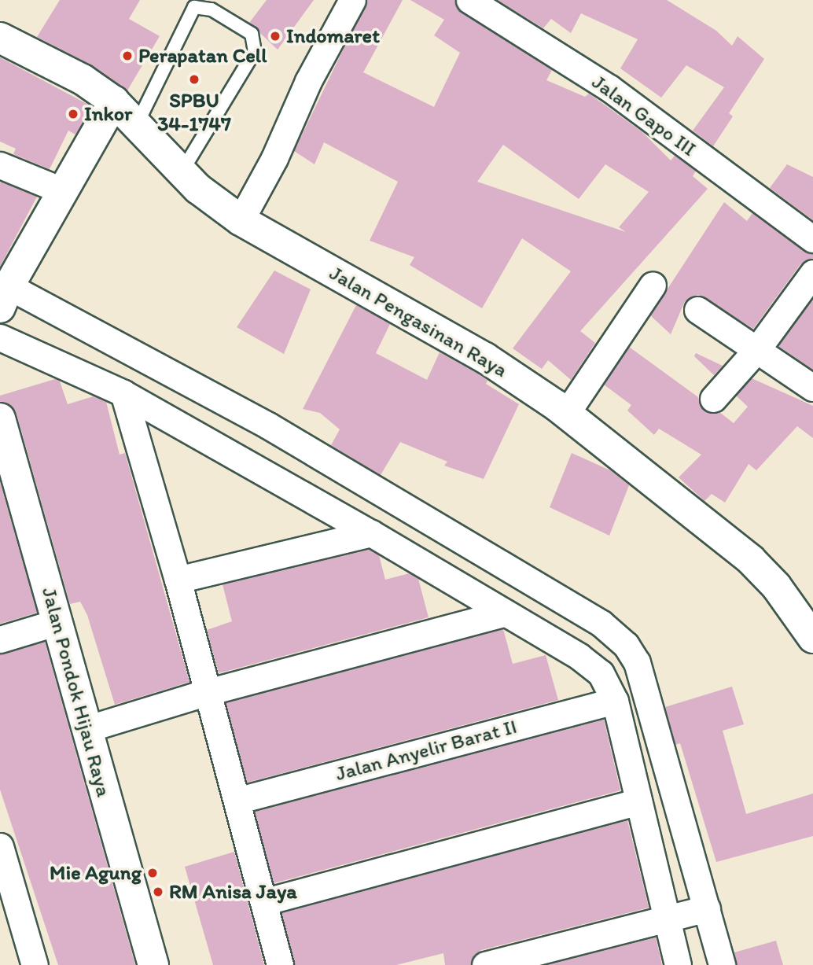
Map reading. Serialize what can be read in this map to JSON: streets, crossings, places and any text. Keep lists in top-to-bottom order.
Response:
{
  "streets": {
    "street": [
      "Jalan Gapo III",
      "Jalan Pengasinan Raya",
      "Jalan Pondok Hijau Raya",
      "Jalan Anyelir Barat II"
    ]
  },
  "places": [
    "Indomaret",
    "Perapatan Cell",
    "SPBU 34-1747",
    "Inkor",
    "Mie Agung",
    "RM Anisa Jaya"
  ]
}
